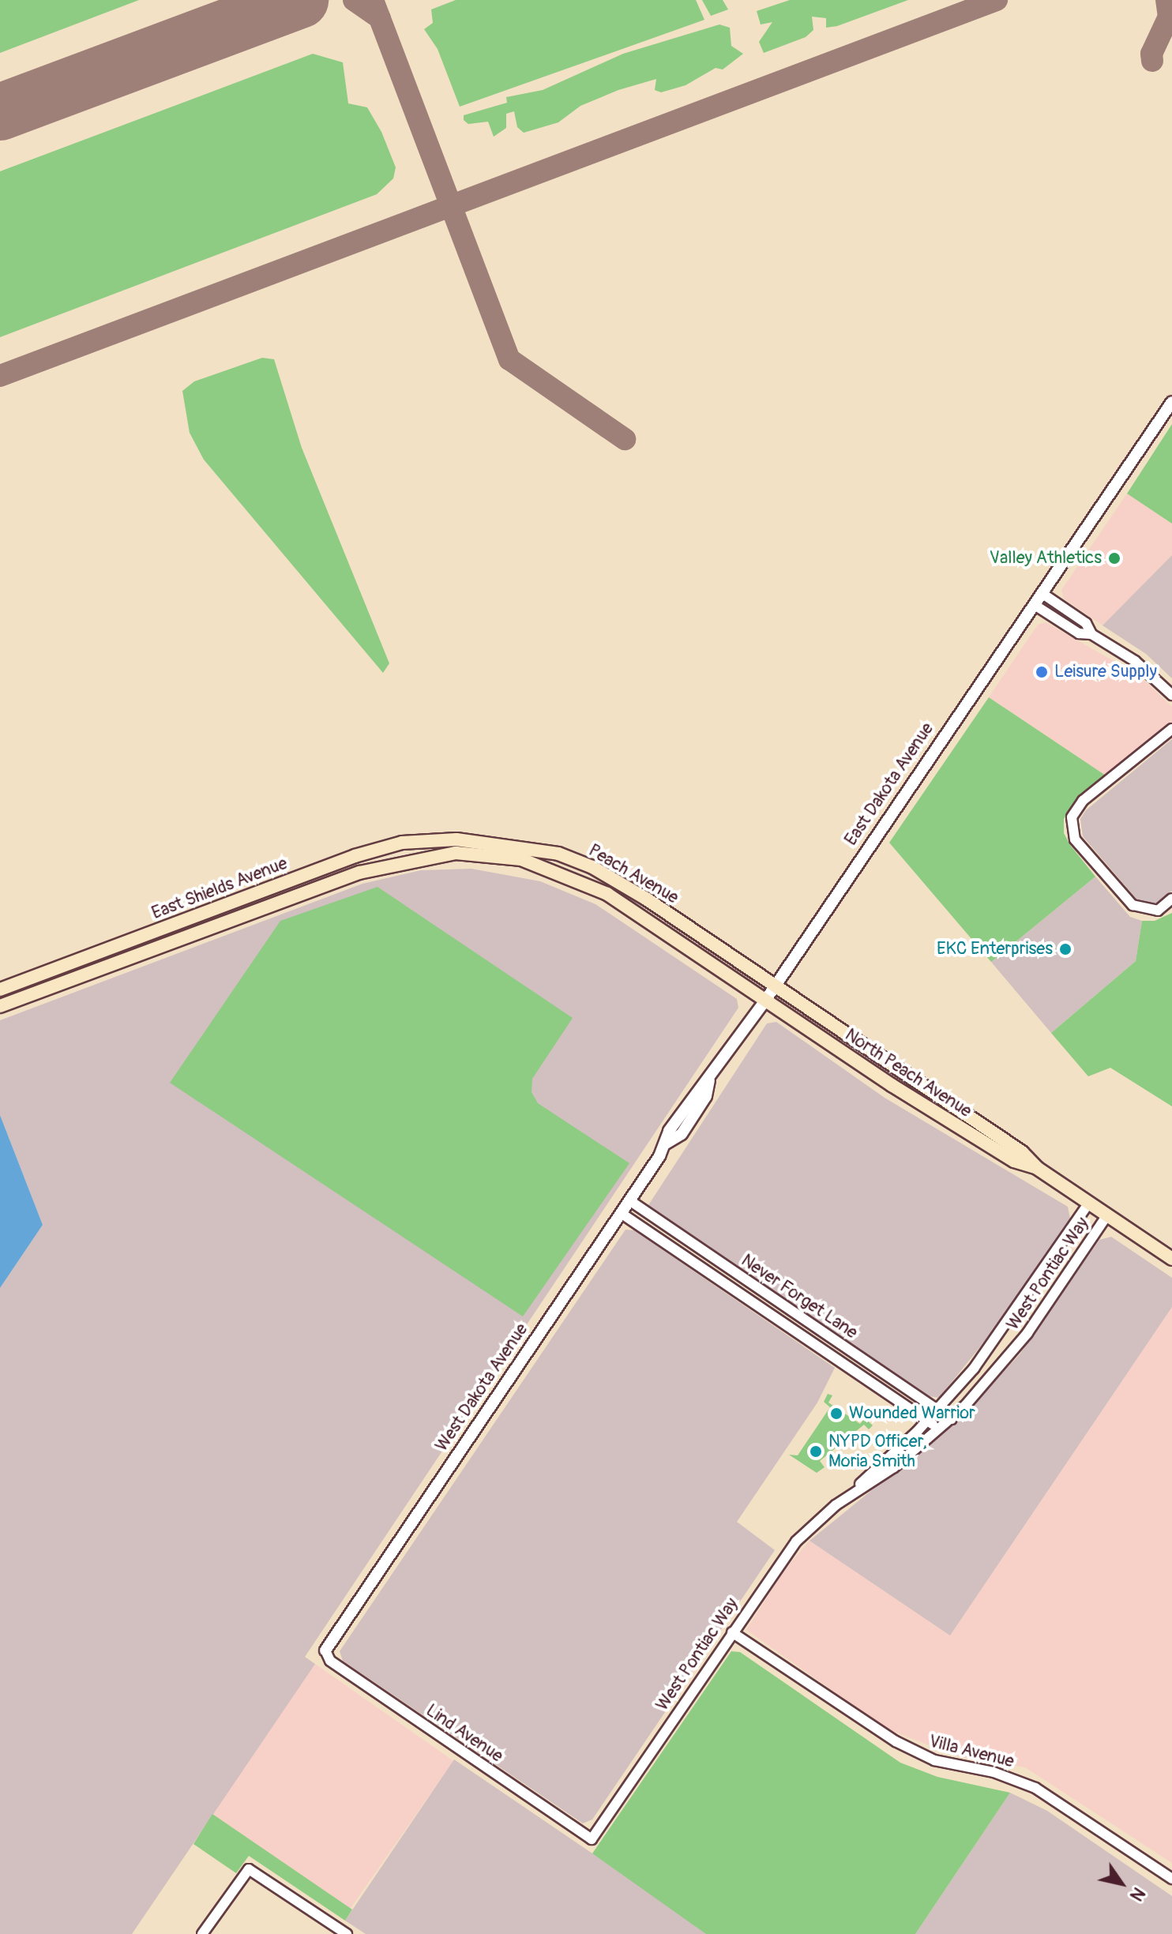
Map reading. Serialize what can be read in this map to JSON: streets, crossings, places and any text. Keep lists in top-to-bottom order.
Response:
{
  "streets": {
    "main road": ["Peach Avenue", "East Shields Avenue", "North Peach Avenue"],
    "street": [
      "East Dakota Avenue",
      "West Pontiac Way",
      "Never Forget Lane",
      "West Dakota Avenue",
      "Lind Avenue",
      "Villa Avenue"
    ]
  },
  "crossings": [
    ["East Dakota Avenue", "Peach Avenue"],
    ["East Dakota Avenue", "North Peach Avenue"],
    ["East Dakota Avenue", "West Dakota Avenue"],
    ["Peach Avenue", "East Shields Avenue"],
    ["Peach Avenue", "North Peach Avenue"],
    ["Peach Avenue", "West Dakota Avenue"],
    ["East Shields Avenue", "North Peach Avenue"],
    ["East Shields Avenue", "West Dakota Avenue"],
    ["North Peach Avenue", "West Pontiac Way"],
    ["North Peach Avenue", "West Dakota Avenue"],
    ["West Pontiac Way", "Never Forget Lane"],
    ["West Pontiac Way", "Lind Avenue"],
    ["West Pontiac Way", "Villa Avenue"],
    ["Never Forget Lane", "West Dakota Avenue"],
    ["West Dakota Avenue", "Lind Avenue"]
  ],
  "places": [
    "Valley Athletics",
    "Leisure Supply",
    "EKC Enterprises",
    "Wounded Warrior",
    "NYPD Officer, Moria Smith"
  ],
  "north": "bottom right"
}
